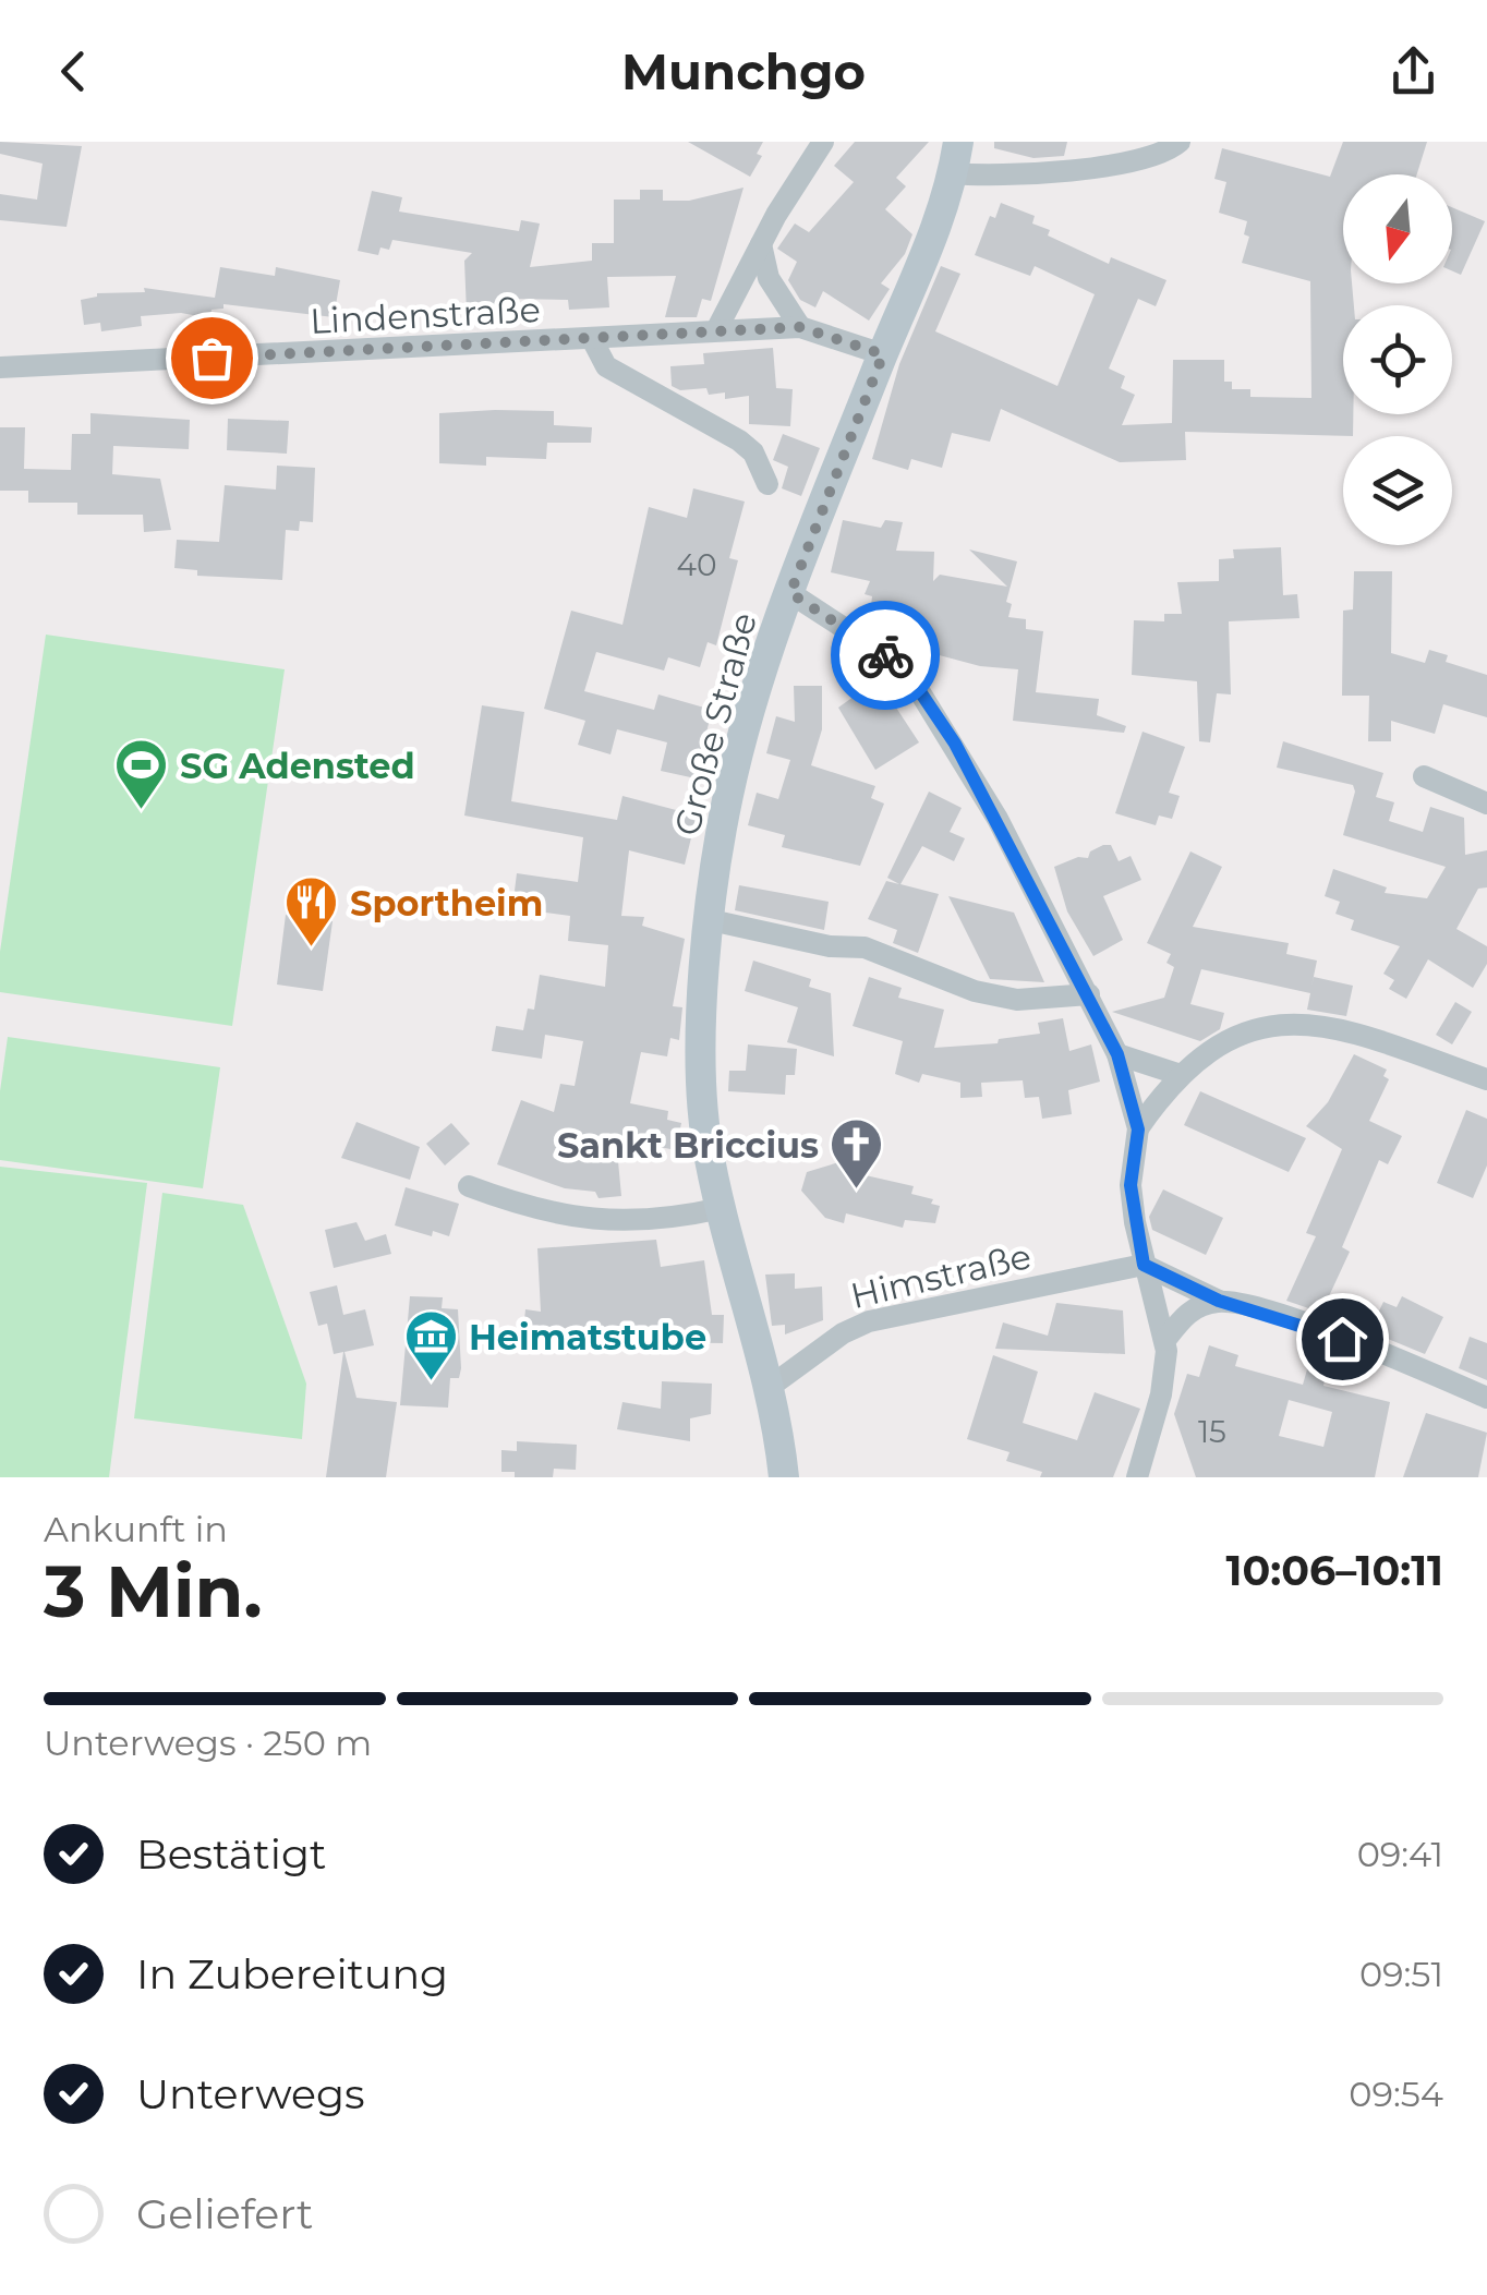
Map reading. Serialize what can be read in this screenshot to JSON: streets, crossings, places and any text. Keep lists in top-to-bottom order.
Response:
{
  "streets": {
    "main road": ["Große Straße"],
    "street": ["Lindenstraße", "Himstraße"]
  },
  "crossings": [
    ["Lindenstraße", "Große Straße"],
    ["Große Straße", "Himstraße"]
  ],
  "places": {
    "sports": ["SG Adensted"],
    "restaurant": ["Sportheim"],
    "church": ["Sankt Briccius"],
    "museum": ["Heimatstube"]
  },
  "house_numbers": ["40", "15"],
  "north": "bottom",
  "page": {
    "header": "Munchgo",
    "heading": ["3 Min.", "Ankunft in", "10:06–10:11"],
    "bar": "Unterwegs · 250 m",
    "list": [
      ["Bestätigt", "09:41"],
      ["In Zubereitung", "09:51"],
      ["Unterwegs", "09:54"],
      "Geliefert"
    ]
  }
}
